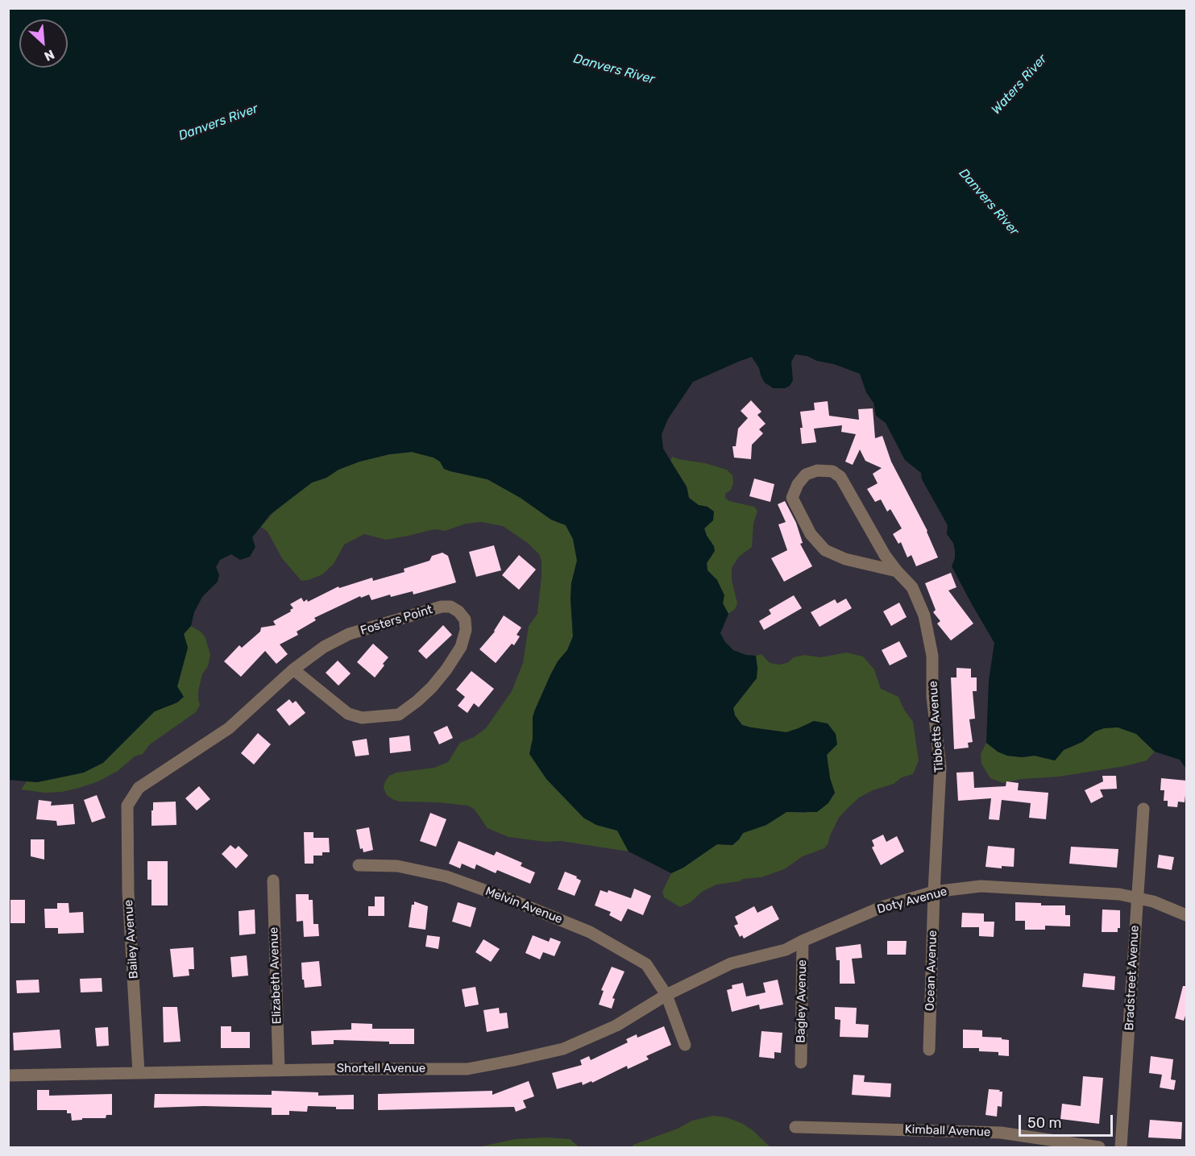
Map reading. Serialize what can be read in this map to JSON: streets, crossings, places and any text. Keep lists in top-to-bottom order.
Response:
{
  "streets": {
    "street": [
      "Fosters Point",
      "Tibbetts Avenue",
      "Doty Avenue",
      "Melvin Avenue",
      "Bailey Avenue",
      "Ocean Avenue",
      "Elizabeth Avenue",
      "Bradstreet Avenue",
      "Bagley Avenue",
      "Shortell Avenue",
      "Kimball Avenue"
    ]
  },
  "crossings": [
    ["Fosters Point", "Bailey Avenue"],
    ["Tibbetts Avenue", "Doty Avenue"],
    ["Tibbetts Avenue", "Ocean Avenue"],
    ["Doty Avenue", "Ocean Avenue"],
    ["Doty Avenue", "Bradstreet Avenue"],
    ["Doty Avenue", "Bagley Avenue"],
    ["Doty Avenue", "Shortell Avenue"],
    ["Melvin Avenue", "Shortell Avenue"],
    ["Bailey Avenue", "Shortell Avenue"],
    ["Elizabeth Avenue", "Shortell Avenue"]
  ],
  "water": ["Danvers River", "Waters River"],
  "scale_bar": "50 m",
  "north": "bottom right"
}
